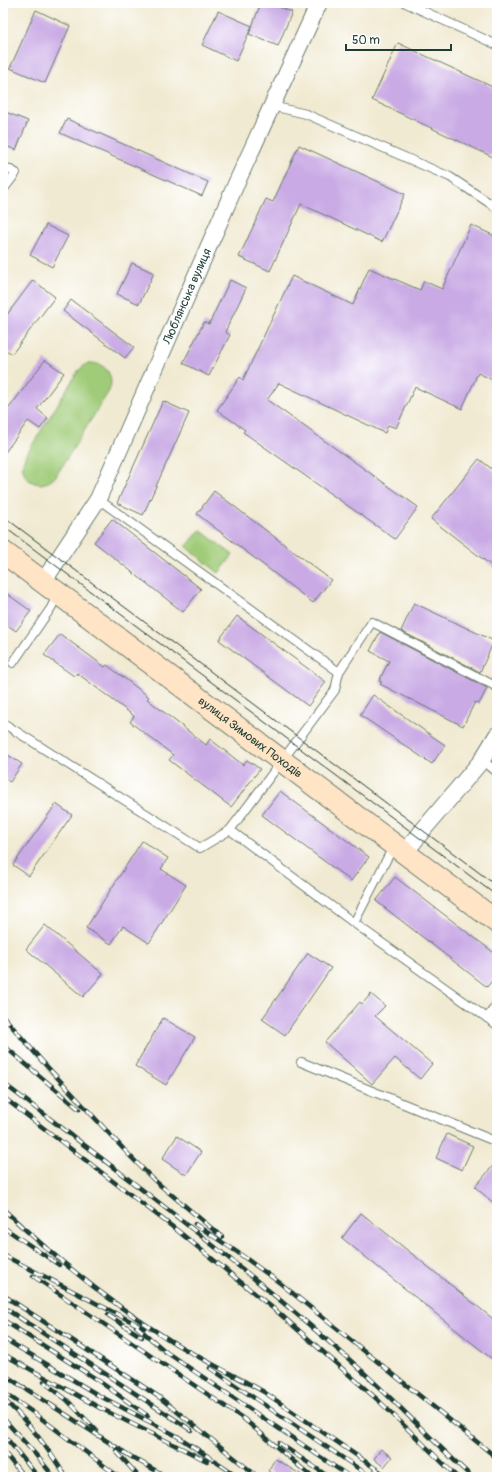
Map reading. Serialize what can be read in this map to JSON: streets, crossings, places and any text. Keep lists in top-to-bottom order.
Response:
{
  "streets": {
    "main road": ["вулиця Зимових Походів"],
    "street": ["Люблянська вулиця"]
  },
  "crossings": [
    ["Люблянська вулиця", "вулиця Зимових Походів"]
  ],
  "scale_bar": "50 m"
}
